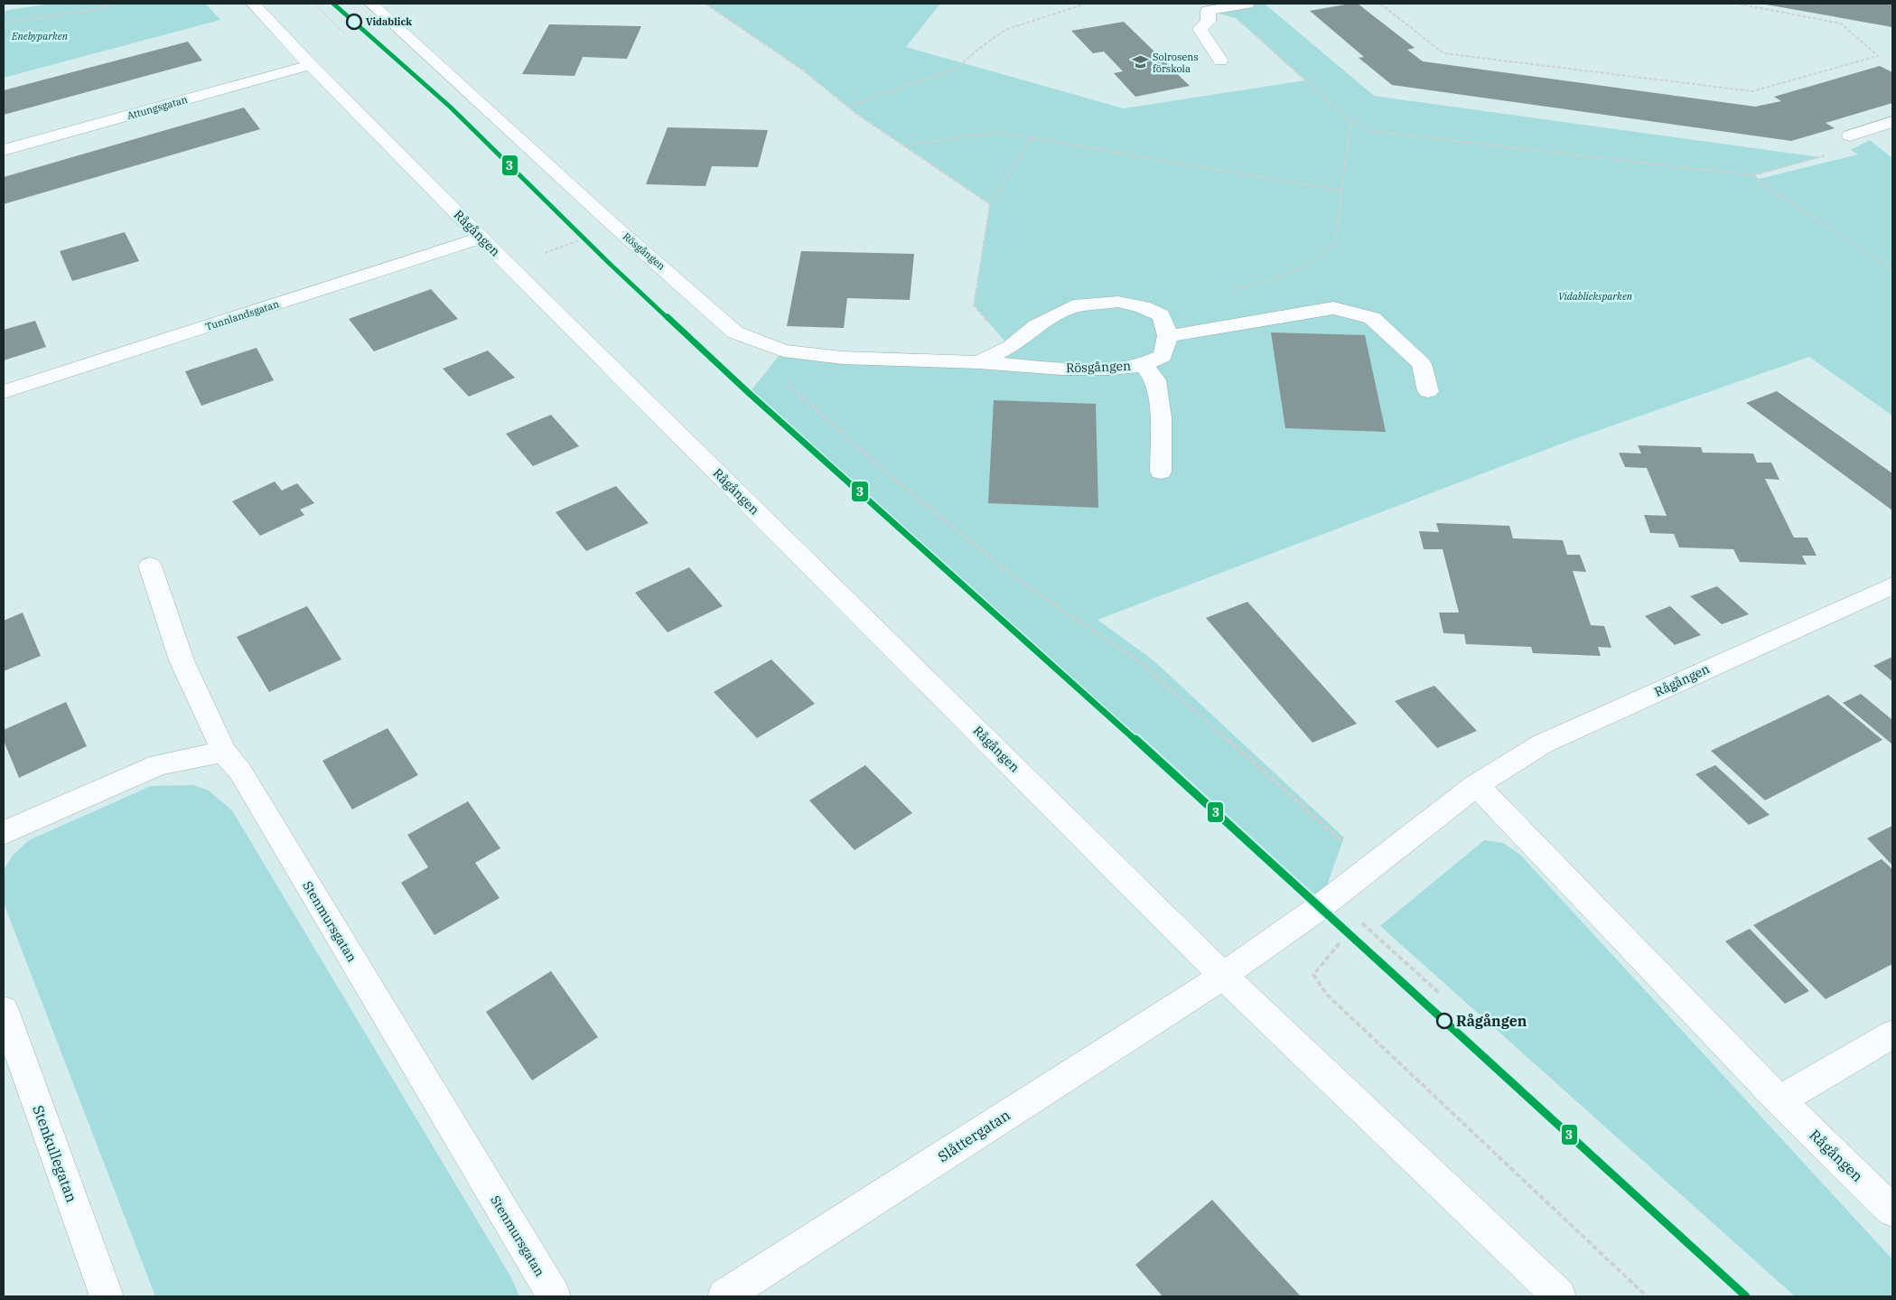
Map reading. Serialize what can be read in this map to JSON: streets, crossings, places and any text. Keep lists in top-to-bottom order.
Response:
{
  "streets": {
    "street": [
      "Attungsgatan",
      "Rågången",
      "Rösgången",
      "Tunnlandsgatan",
      "Stenmursgatan",
      "Slåttergatan",
      "Stenkullegatan"
    ]
  },
  "crossings": [
    ["Attungsgatan", "Rågången"],
    ["Rågången", "Tunnlandsgatan"],
    ["Rågången", "Slåttergatan"]
  ],
  "parks": ["Enebyparken", "Vidablicksparken"],
  "places": {
    "other": ["Vidablick", "Rågången"],
    "school or university": ["Solrosens förskola"]
  },
  "lines": ["transit line 3"]
}
